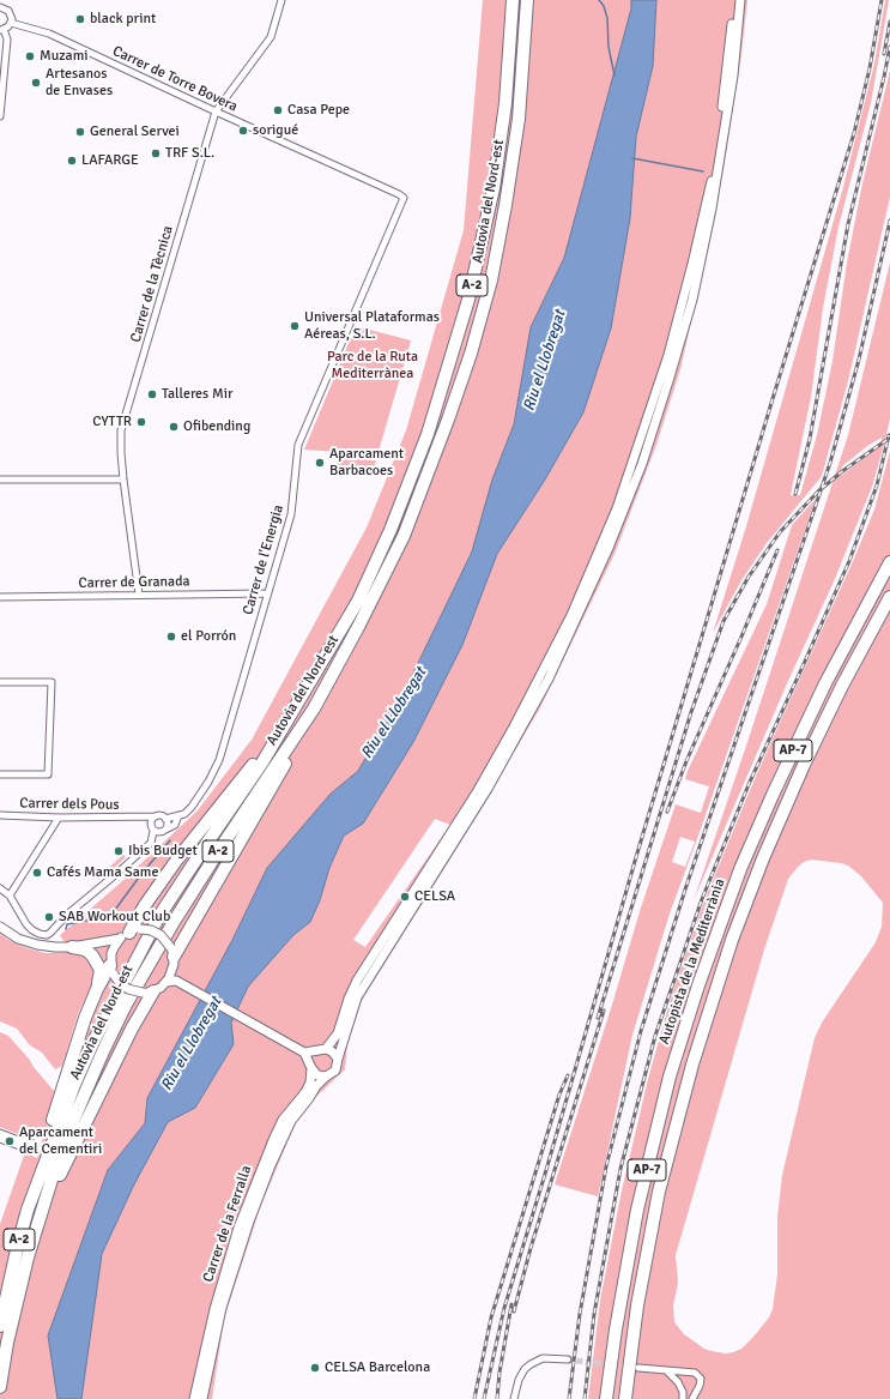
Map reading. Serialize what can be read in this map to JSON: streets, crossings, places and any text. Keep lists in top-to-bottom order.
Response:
{
  "streets": {
    "highway": [
      "Autovia del Nord-est",
      "A-2",
      "AP-7",
      "Autopista de la Mediterrània"
    ],
    "street": [
      "Carrer de Torre Bovera",
      "Carrer de la Tècnica",
      "Carrer de l'Energia",
      "Carrer de Granada",
      "Carrer dels Pous",
      "Carrer de la Ferralla"
    ]
  },
  "crossings": [
    ["Carrer de Torre Bovera", "Carrer de la Tècnica"],
    ["Carrer de Torre Bovera", "Carrer de l'Energia"],
    ["Carrer de la Tècnica", "Carrer de Granada"],
    ["Carrer de l'Energia", "Carrer de Granada"],
    ["Carrer de l'Energia", "Carrer dels Pous"]
  ],
  "water": ["Riu el Llobregat"],
  "parks": ["Parc de la Ruta Mediterrànea"],
  "places": [
    "black print",
    "Muzami",
    "Artesanos de Envases",
    "Casa Pepe",
    "sorigué",
    "General Servei",
    "TRF S.L.",
    "LAFARGE",
    "Universal Plataformas Aéreas, S.L.",
    "Talleres Mir",
    "CYTTR",
    "Ofibending",
    "Aparcament Barbacoes",
    "el Porrón",
    "Ibis Budget",
    "Cafés Mama Same",
    "CELSA",
    "SAB Workout Club",
    "Aparcament del Cementiri",
    "CELSA Barcelona"
  ]
}
